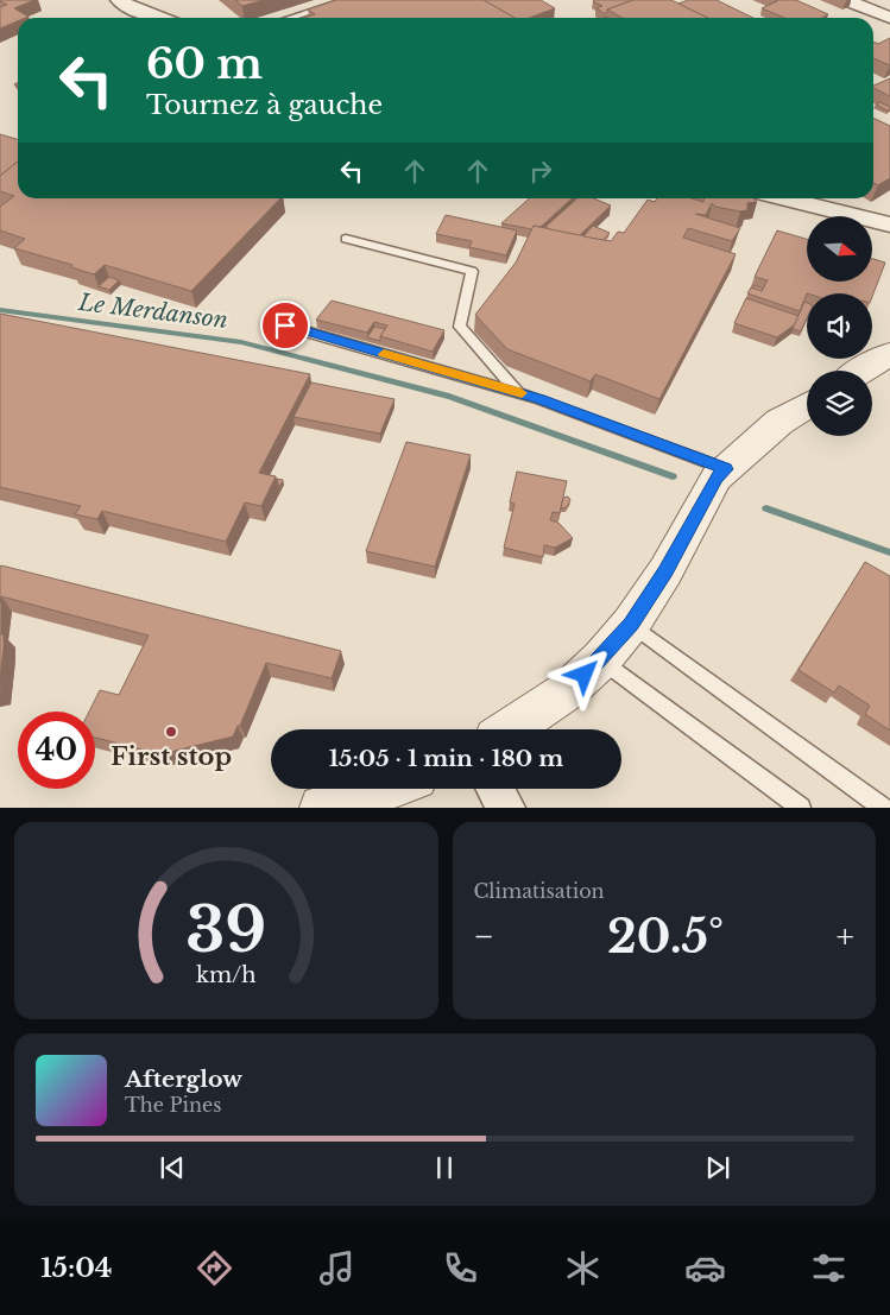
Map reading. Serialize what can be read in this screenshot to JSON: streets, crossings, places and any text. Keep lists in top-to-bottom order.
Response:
{
  "water": ["Le Merdanson"],
  "places": ["First stop"],
  "north": "right",
  "page": {
    "turn": ["60 m", "Tournez à gauche"],
    "limit": "40",
    "trip": "15:05 · 1 min · 180 m",
    "tile": "Climatisation",
    "heat": ["−", "20.5°", "+"],
    "song": ["Afterglow", "The Pines"],
    "tabs": "15:04",
    "gauge": ["39", "km/h"]
  }
}
